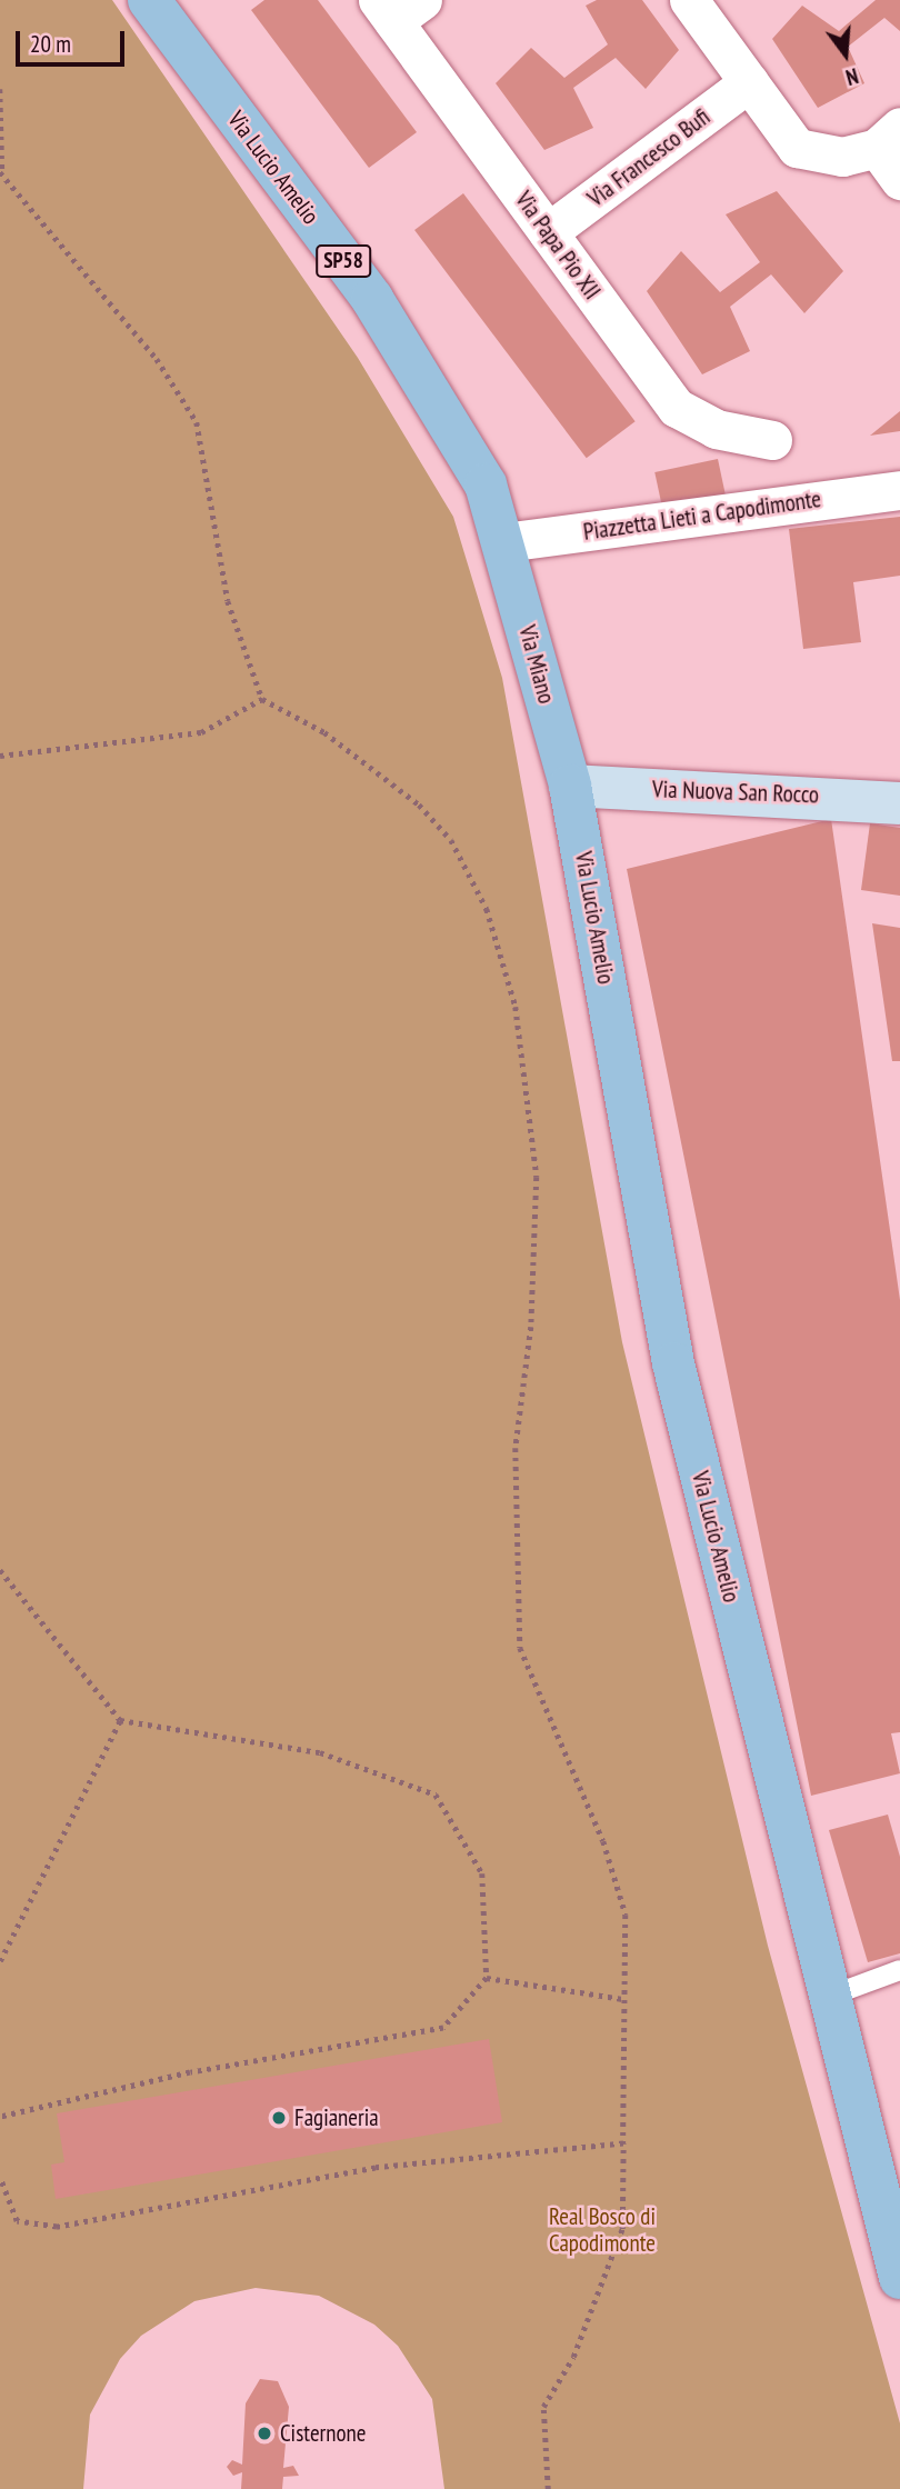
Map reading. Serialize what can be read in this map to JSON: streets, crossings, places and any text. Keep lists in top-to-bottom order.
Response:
{
  "streets": {
    "main road": [
      "Via Lucio Amelio",
      "SP58",
      "Via Miano",
      "Via Nuova San Rocco"
    ],
    "street": ["Via Francesco Bufi", "Via Papa Pio XII", "Piazzetta Lieti a Capodimonte"]
  },
  "crossings": [
    ["Via Francesco Bufi", "Via Papa Pio XII"],
    ["Via Lucio Amelio", "Piazzetta Lieti a Capodimonte"],
    ["Via Lucio Amelio", "Via Miano"],
    ["Via Lucio Amelio", "Via Nuova San Rocco"],
    ["Piazzetta Lieti a Capodimonte", "Via Miano"],
    ["Via Miano", "Via Nuova San Rocco"]
  ],
  "parks": ["Real Bosco di Capodimonte"],
  "places": ["Fagianeria", "Cisternone"],
  "scale_bar": "20 m",
  "north": "bottom"
}
